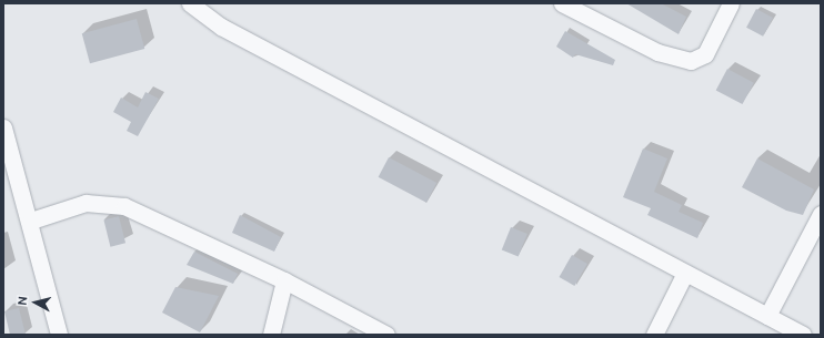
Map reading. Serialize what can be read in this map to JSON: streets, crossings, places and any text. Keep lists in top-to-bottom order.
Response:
{
  "north": "left"
}
